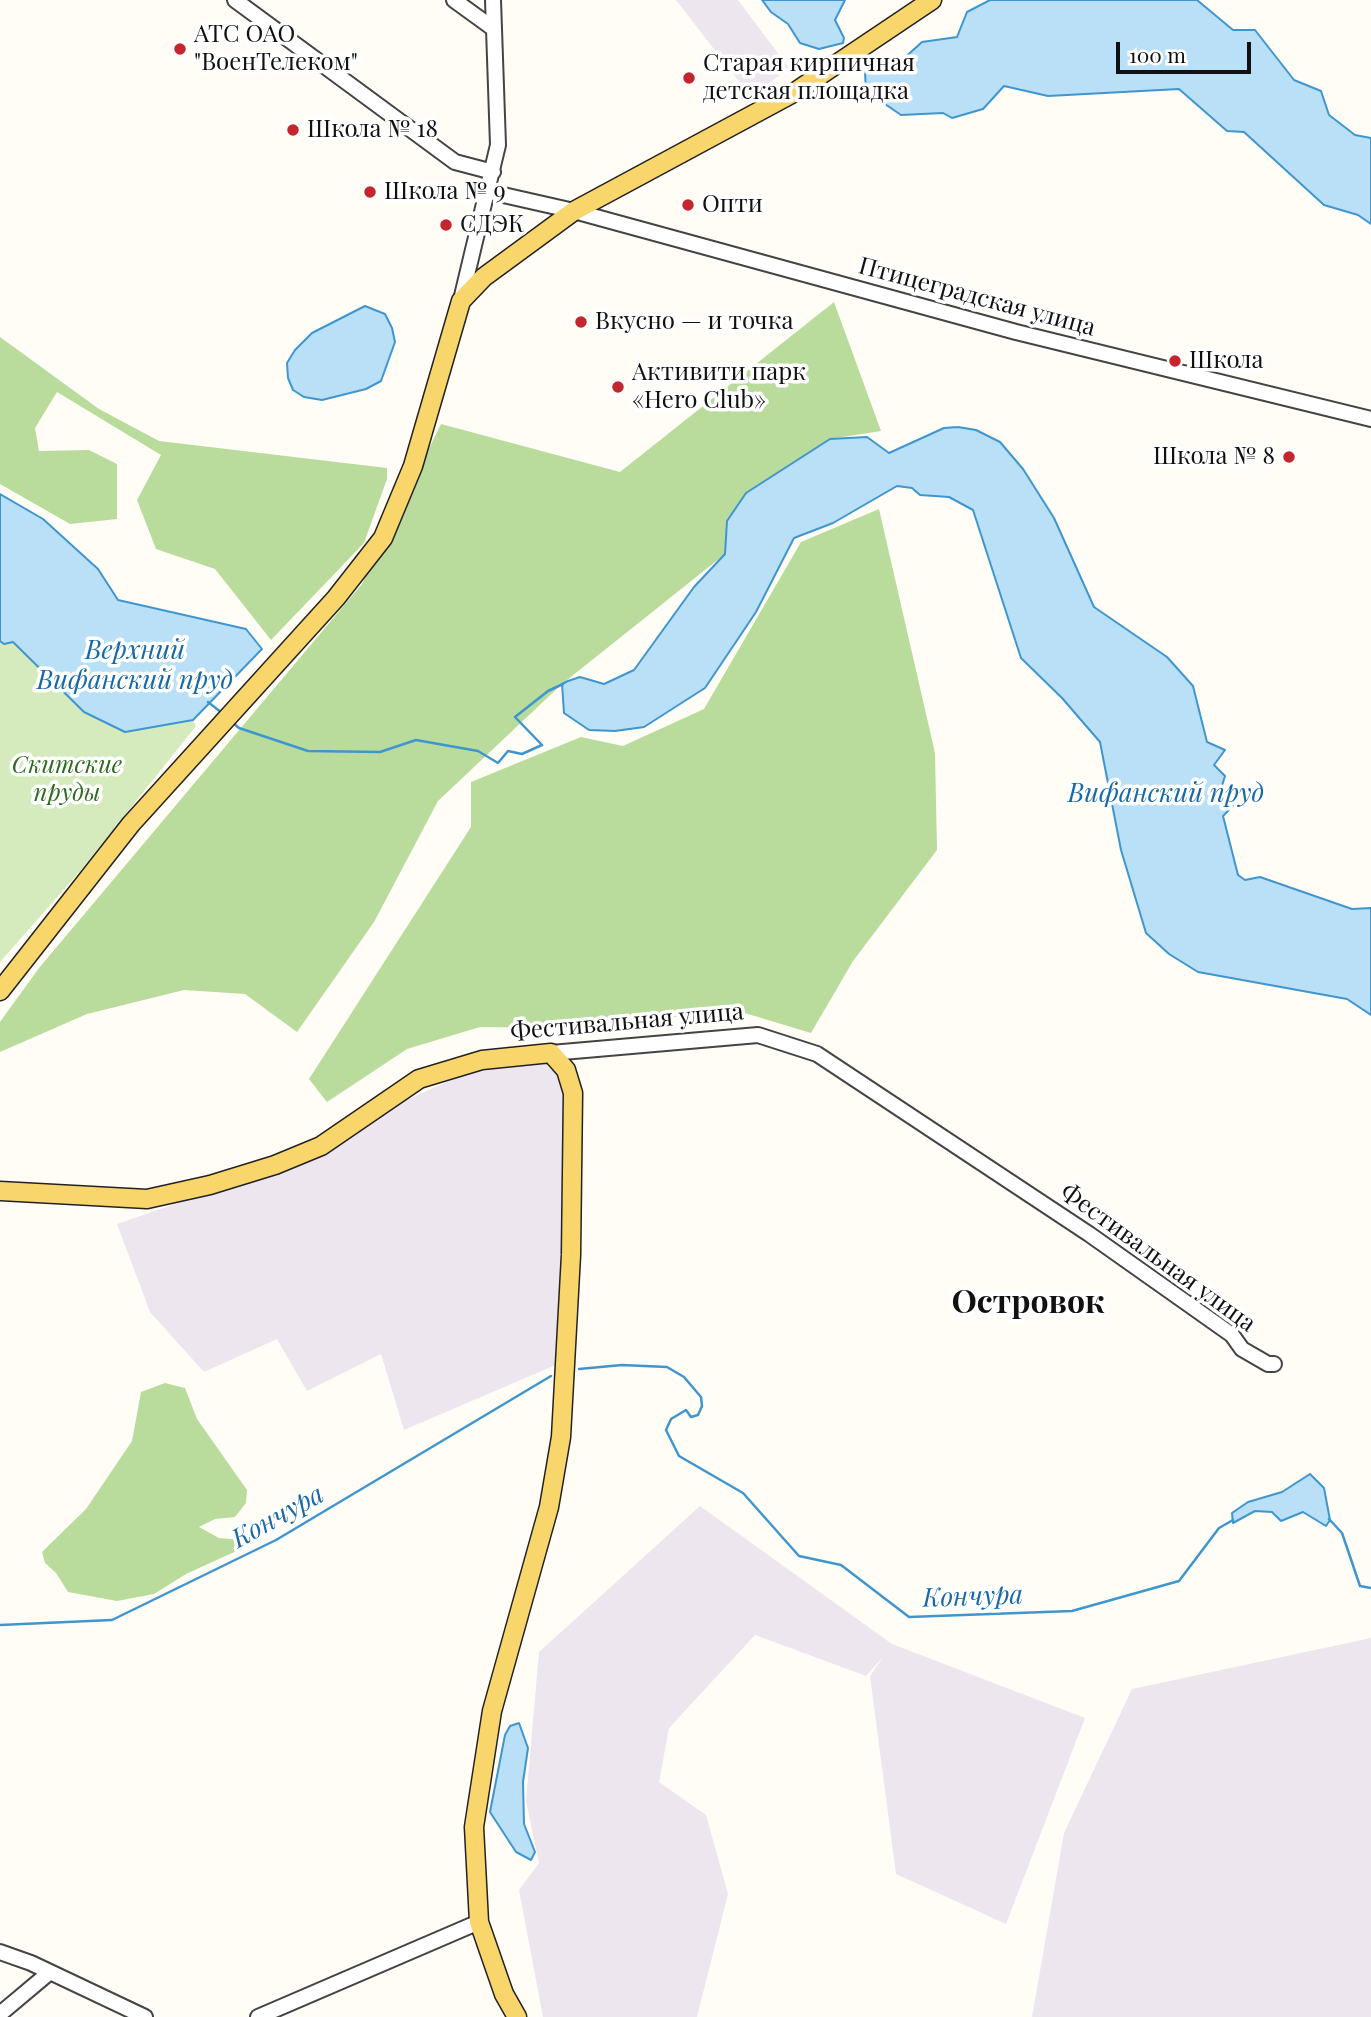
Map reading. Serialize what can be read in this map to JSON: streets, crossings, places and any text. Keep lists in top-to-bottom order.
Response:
{
  "streets": {
    "main road": ["Фестивальная улица"],
    "street": ["Птицеградская улица"]
  },
  "districts": ["Островок"],
  "water": ["Верхний Вифанский пруд", "Вифанский пруд", "Кончура"],
  "parks": ["Скитские пруды"],
  "places": [
    "АТС ОАО \"ВоенТелеком\"",
    "Старая кирпичная детская площадка",
    "Школа № 18",
    "Школа № 9",
    "Опти",
    "СДЭК",
    "Вкусно — и точка",
    "Школа",
    "Активити парк «Hero Club»",
    "Школа № 8"
  ],
  "scale_bar": "100 m"
}
